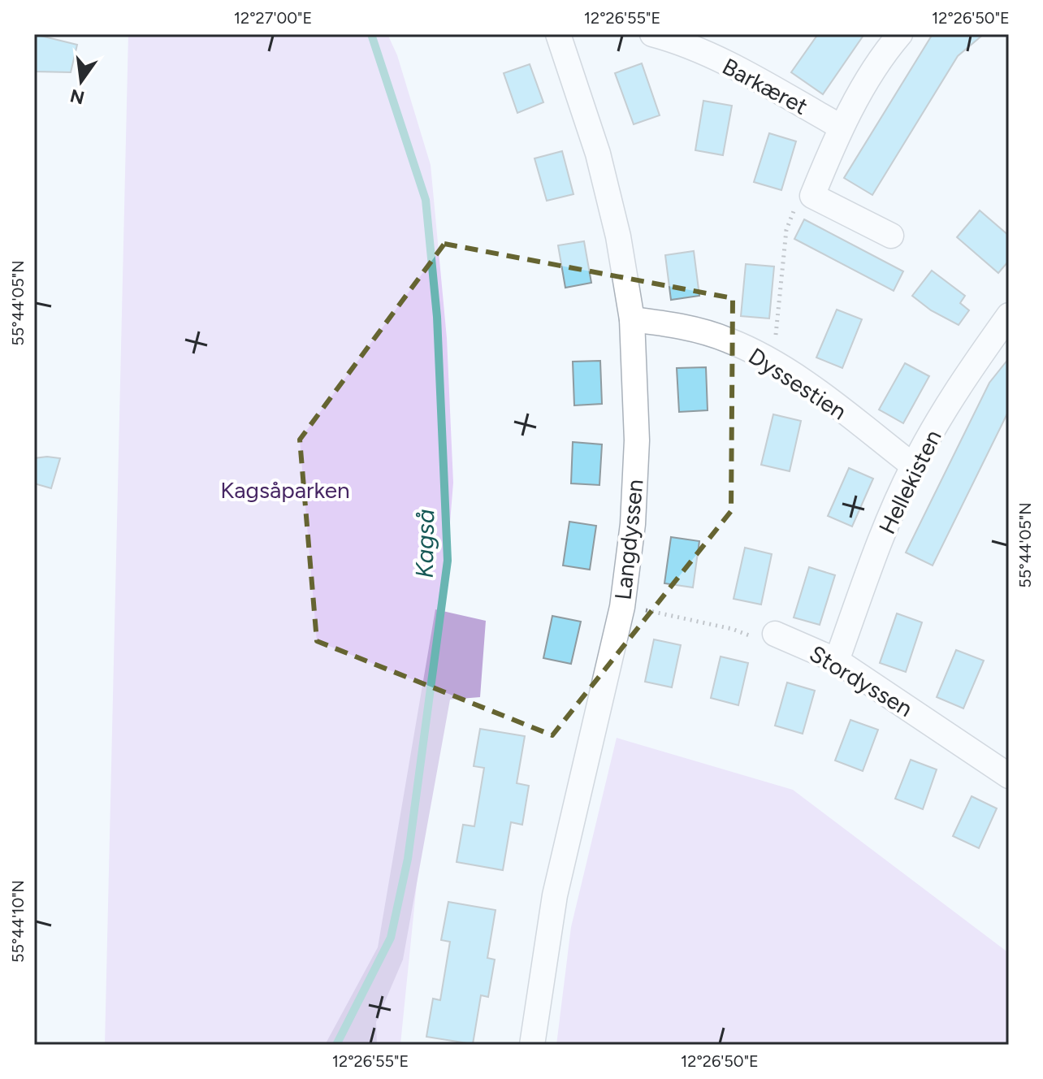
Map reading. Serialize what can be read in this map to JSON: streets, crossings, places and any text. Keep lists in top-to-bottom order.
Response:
{
  "streets": {
    "street": [
      "Barkæret",
      "Dyssestien",
      "Hellekisten",
      "Langdyssen",
      "Stordyssen"
    ]
  },
  "crossings": [
    ["Dyssestien", "Hellekisten"],
    ["Dyssestien", "Langdyssen"],
    ["Hellekisten", "Stordyssen"]
  ],
  "water": ["Kagså"],
  "parks": ["Kagsåparken"],
  "north": "bottom",
  "coordinates": [
    "12°27'00\"E",
    "12°26'55\"E",
    "12°26'50\"E",
    "55°44'05\"N",
    "55°44'10\"N"
  ]
}
